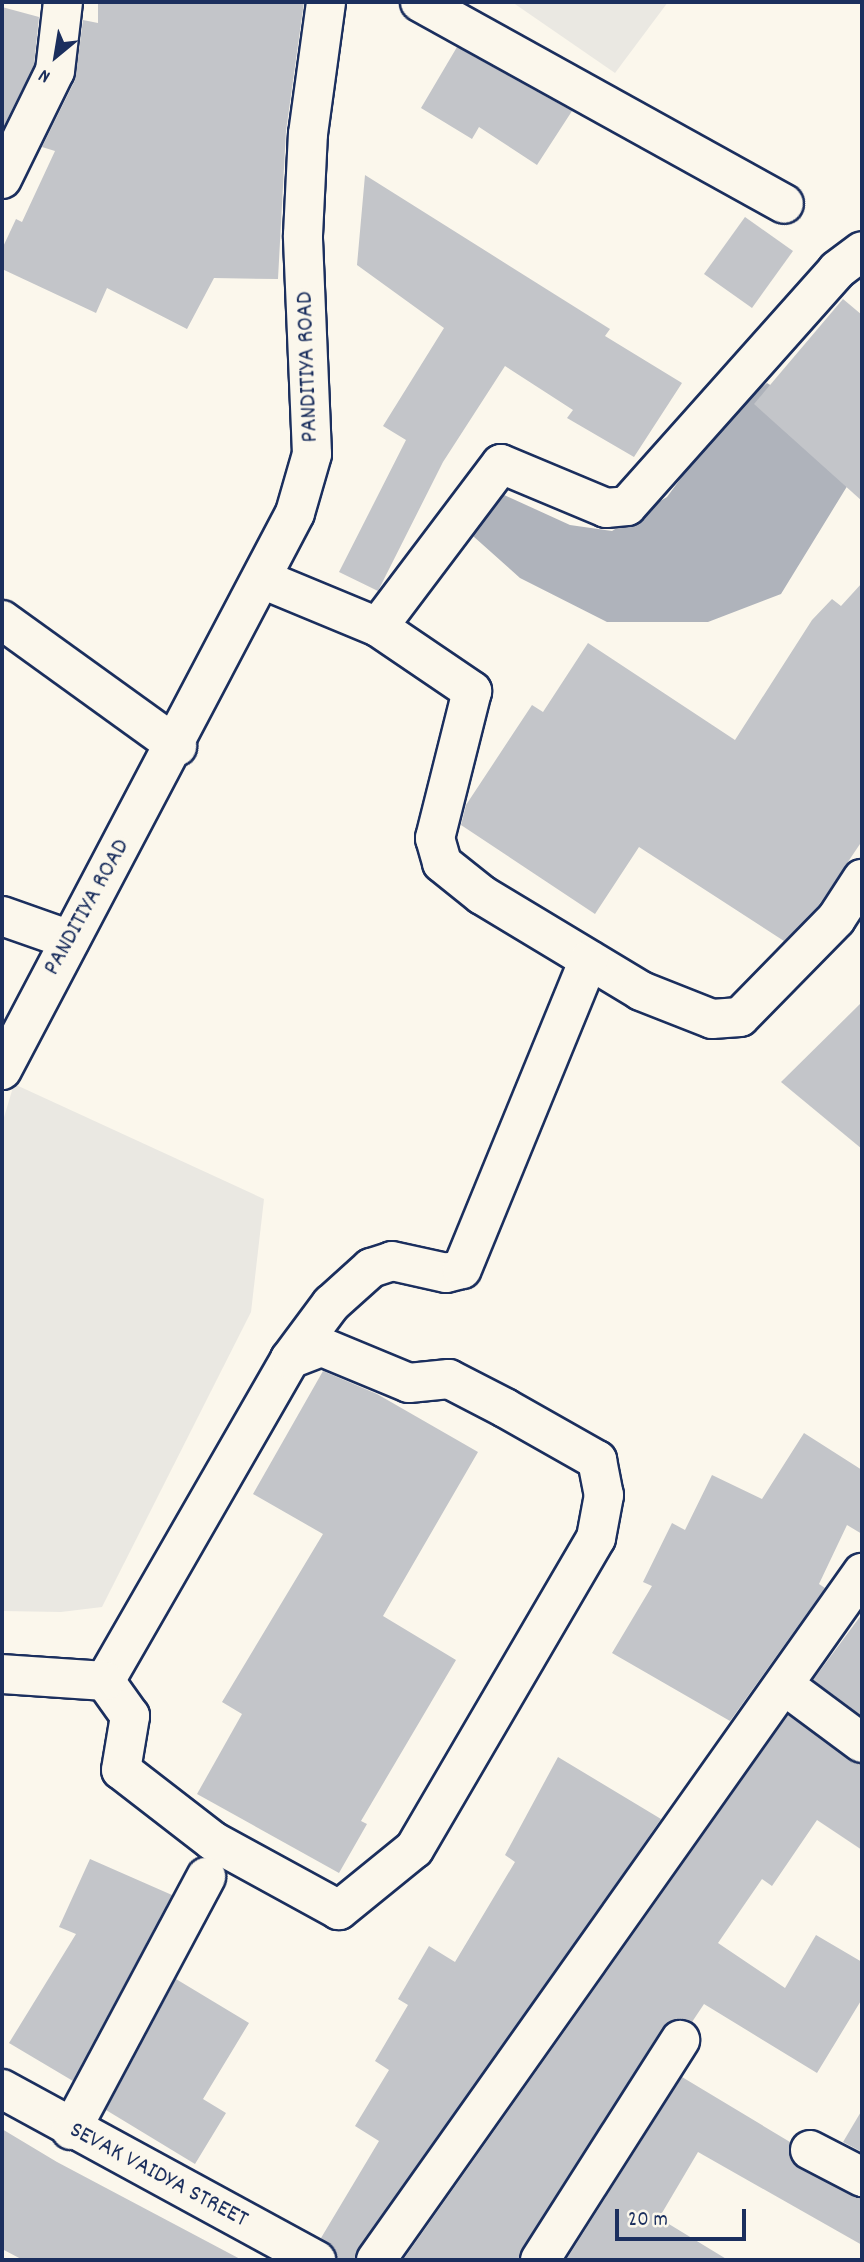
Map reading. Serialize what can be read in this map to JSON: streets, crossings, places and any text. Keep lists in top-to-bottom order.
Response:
{
  "streets": {
    "street": ["PANDITIYA ROAD", "SEVAK VAIDYA STREET"]
  },
  "scale_bar": "20 m",
  "north": "bottom left"
}
